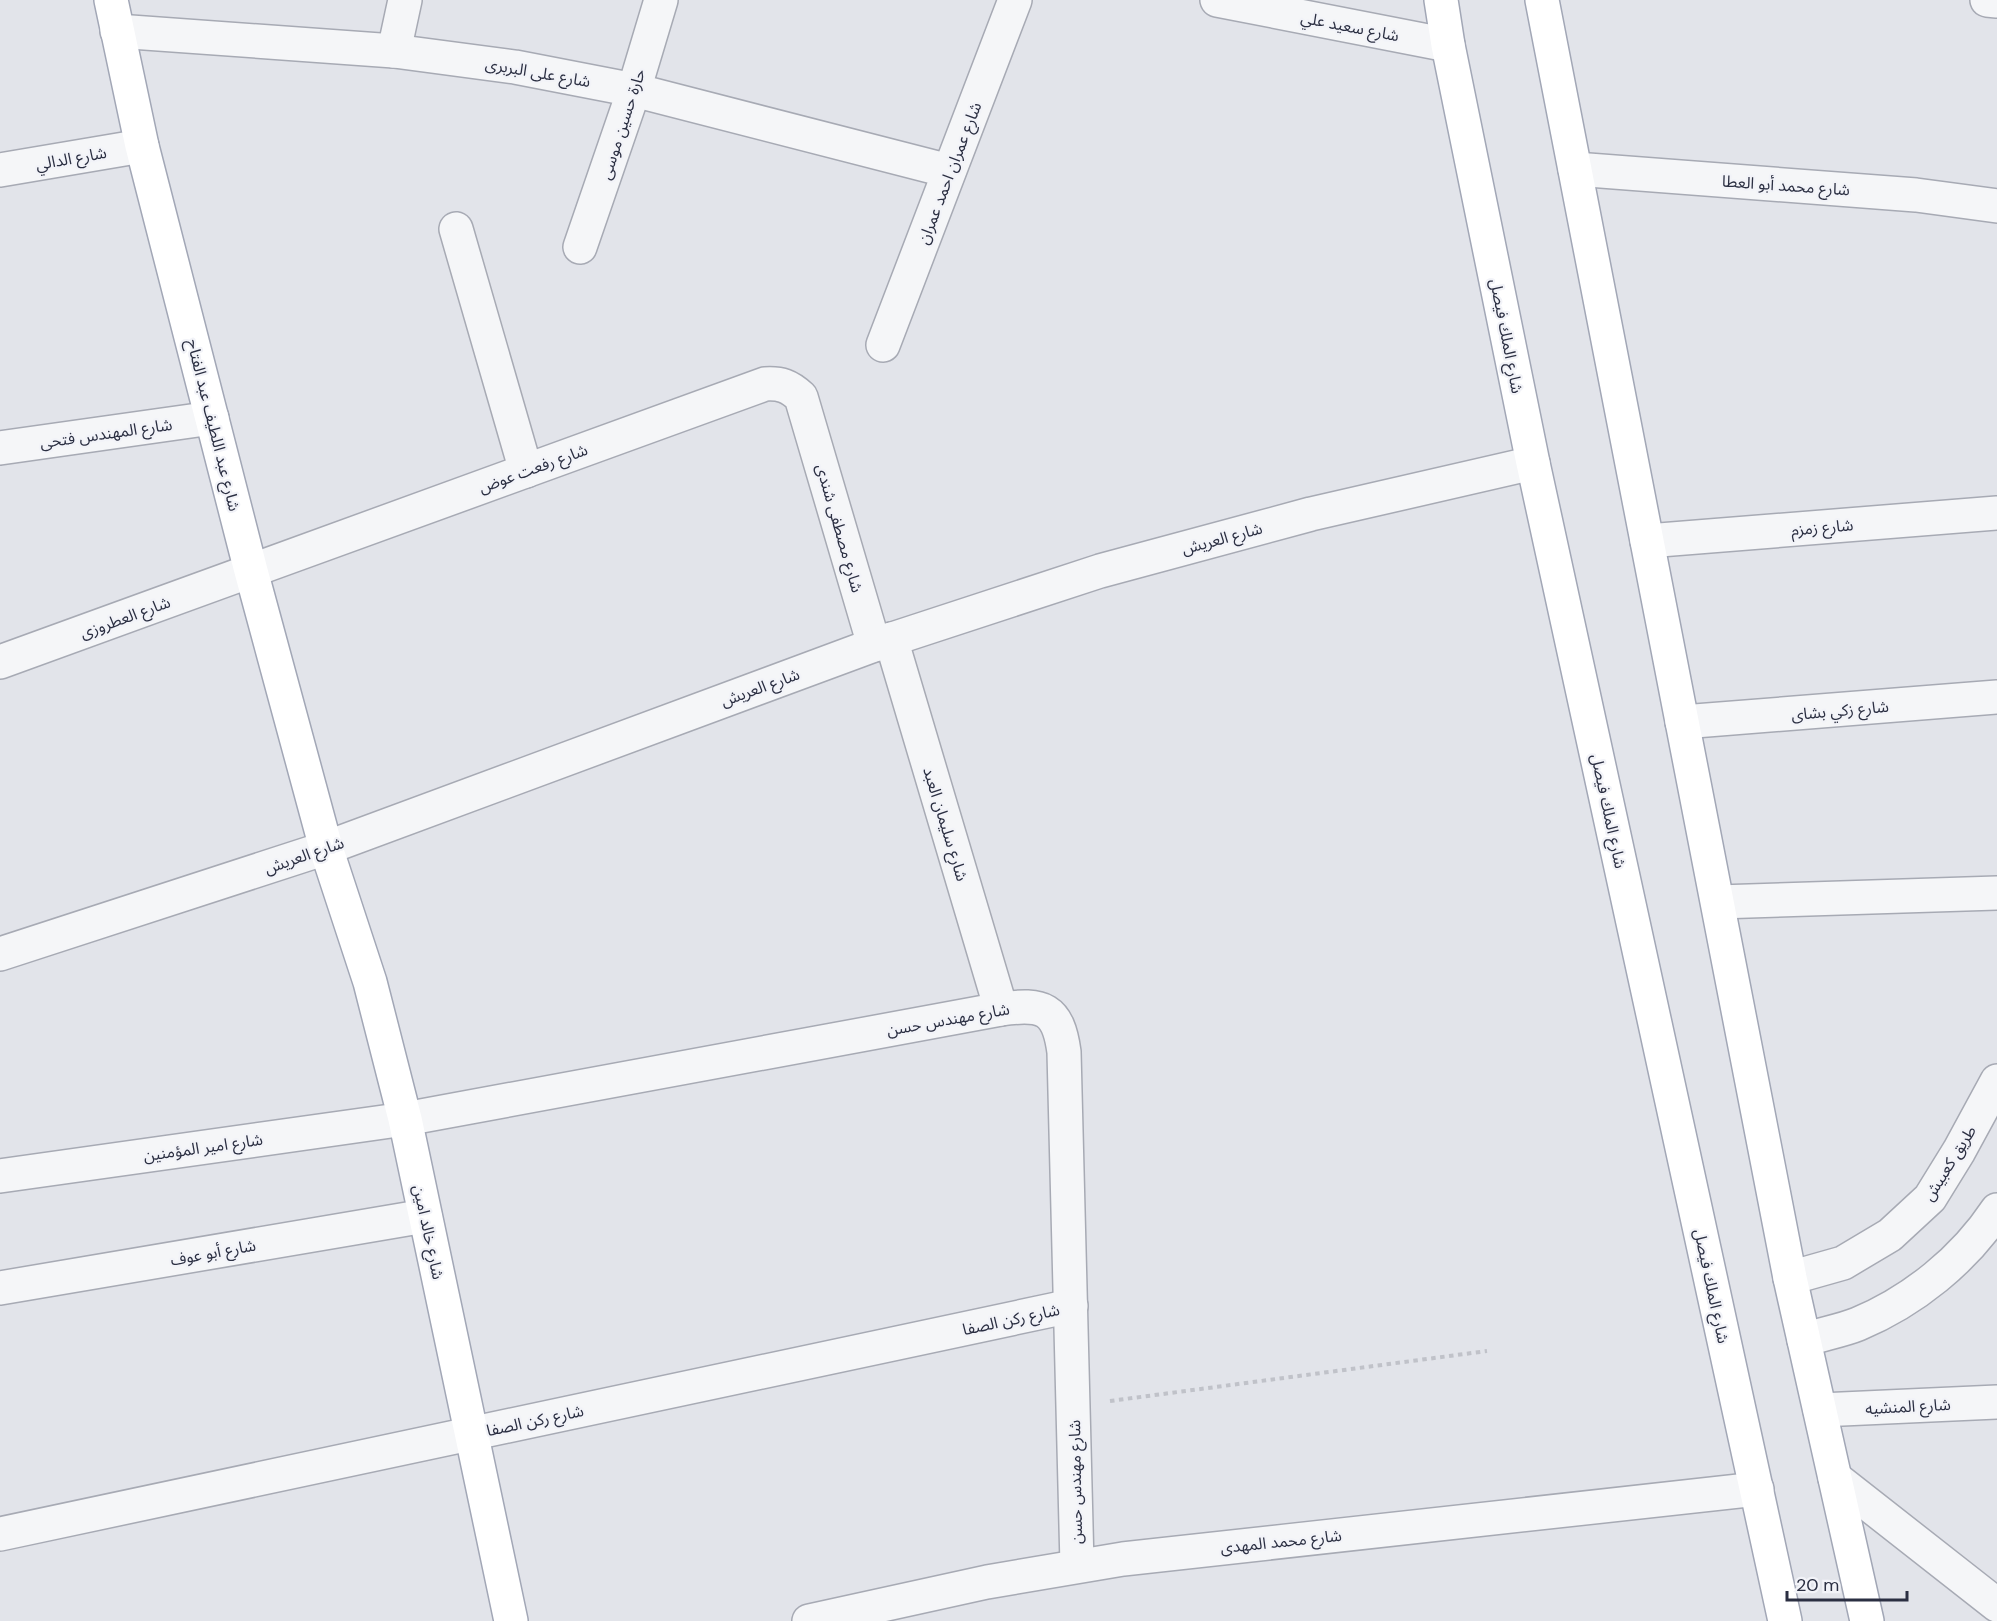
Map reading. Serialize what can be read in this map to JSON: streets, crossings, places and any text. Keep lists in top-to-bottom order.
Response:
{
  "streets": {
    "main road": ["شارع الملك فيصل", "شارع عبد اللطيف عبد الفتاح", "شارع خالد امين"],
    "street": [
      "شارع سعيد علي",
      "شارع على البربرى",
      "حارة حسين موسى",
      "شارع الدالي",
      "شارع عمران احمد عمران",
      "شارع محمد أبو العطا",
      "شارع المهندس فتحى",
      "شارع رفعت عوض",
      "شارع زمزم",
      "شارع مصطفى شندى",
      "شارع العريش",
      "شارع العطروزى",
      "شارع زكي بشاى",
      "شارع سليمان العبد",
      "شارع مهندس حسن",
      "شارع امير المؤمنين",
      "طريق كعبيش",
      "شارع أبو عوف",
      "شارع ركن الصفا",
      "شارع المنشيه",
      "شارع محمد المهدى"
    ]
  },
  "crossings": [
    ["شارع سعيد علي", "شارع الملك فيصل"],
    ["شارع على البربرى", "حارة حسين موسى"],
    ["شارع على البربرى", "شارع عمران احمد عمران"],
    ["شارع على البربرى", "شارع عبد اللطيف عبد الفتاح"],
    ["شارع الدالي", "شارع عبد اللطيف عبد الفتاح"],
    ["شارع الملك فيصل", "شارع العريش"],
    ["شارع الملك فيصل", "شارع محمد المهدى"],
    ["شارع عبد اللطيف عبد الفتاح", "شارع المهندس فتحى"],
    ["شارع عبد اللطيف عبد الفتاح", "شارع رفعت عوض"],
    ["شارع عبد اللطيف عبد الفتاح", "شارع العريش"],
    ["شارع عبد اللطيف عبد الفتاح", "شارع العطروزى"],
    ["شارع عبد اللطيف عبد الفتاح", "شارع خالد امين"],
    ["شارع رفعت عوض", "شارع مصطفى شندى"],
    ["شارع رفعت عوض", "شارع العطروزى"],
    ["شارع مصطفى شندى", "شارع العريش"],
    ["شارع مصطفى شندى", "شارع سليمان العبد"],
    ["شارع العريش", "شارع سليمان العبد"],
    ["شارع العريش", "شارع خالد امين"],
    ["شارع سليمان العبد", "شارع مهندس حسن"],
    ["شارع مهندس حسن", "شارع امير المؤمنين"],
    ["شارع مهندس حسن", "شارع خالد امين"],
    ["شارع مهندس حسن", "شارع ركن الصفا"],
    ["شارع مهندس حسن", "شارع محمد المهدى"],
    ["شارع امير المؤمنين", "شارع خالد امين"],
    ["شارع خالد امين", "شارع أبو عوف"],
    ["شارع خالد امين", "شارع ركن الصفا"]
  ],
  "scale_bar": "20 m"
}
